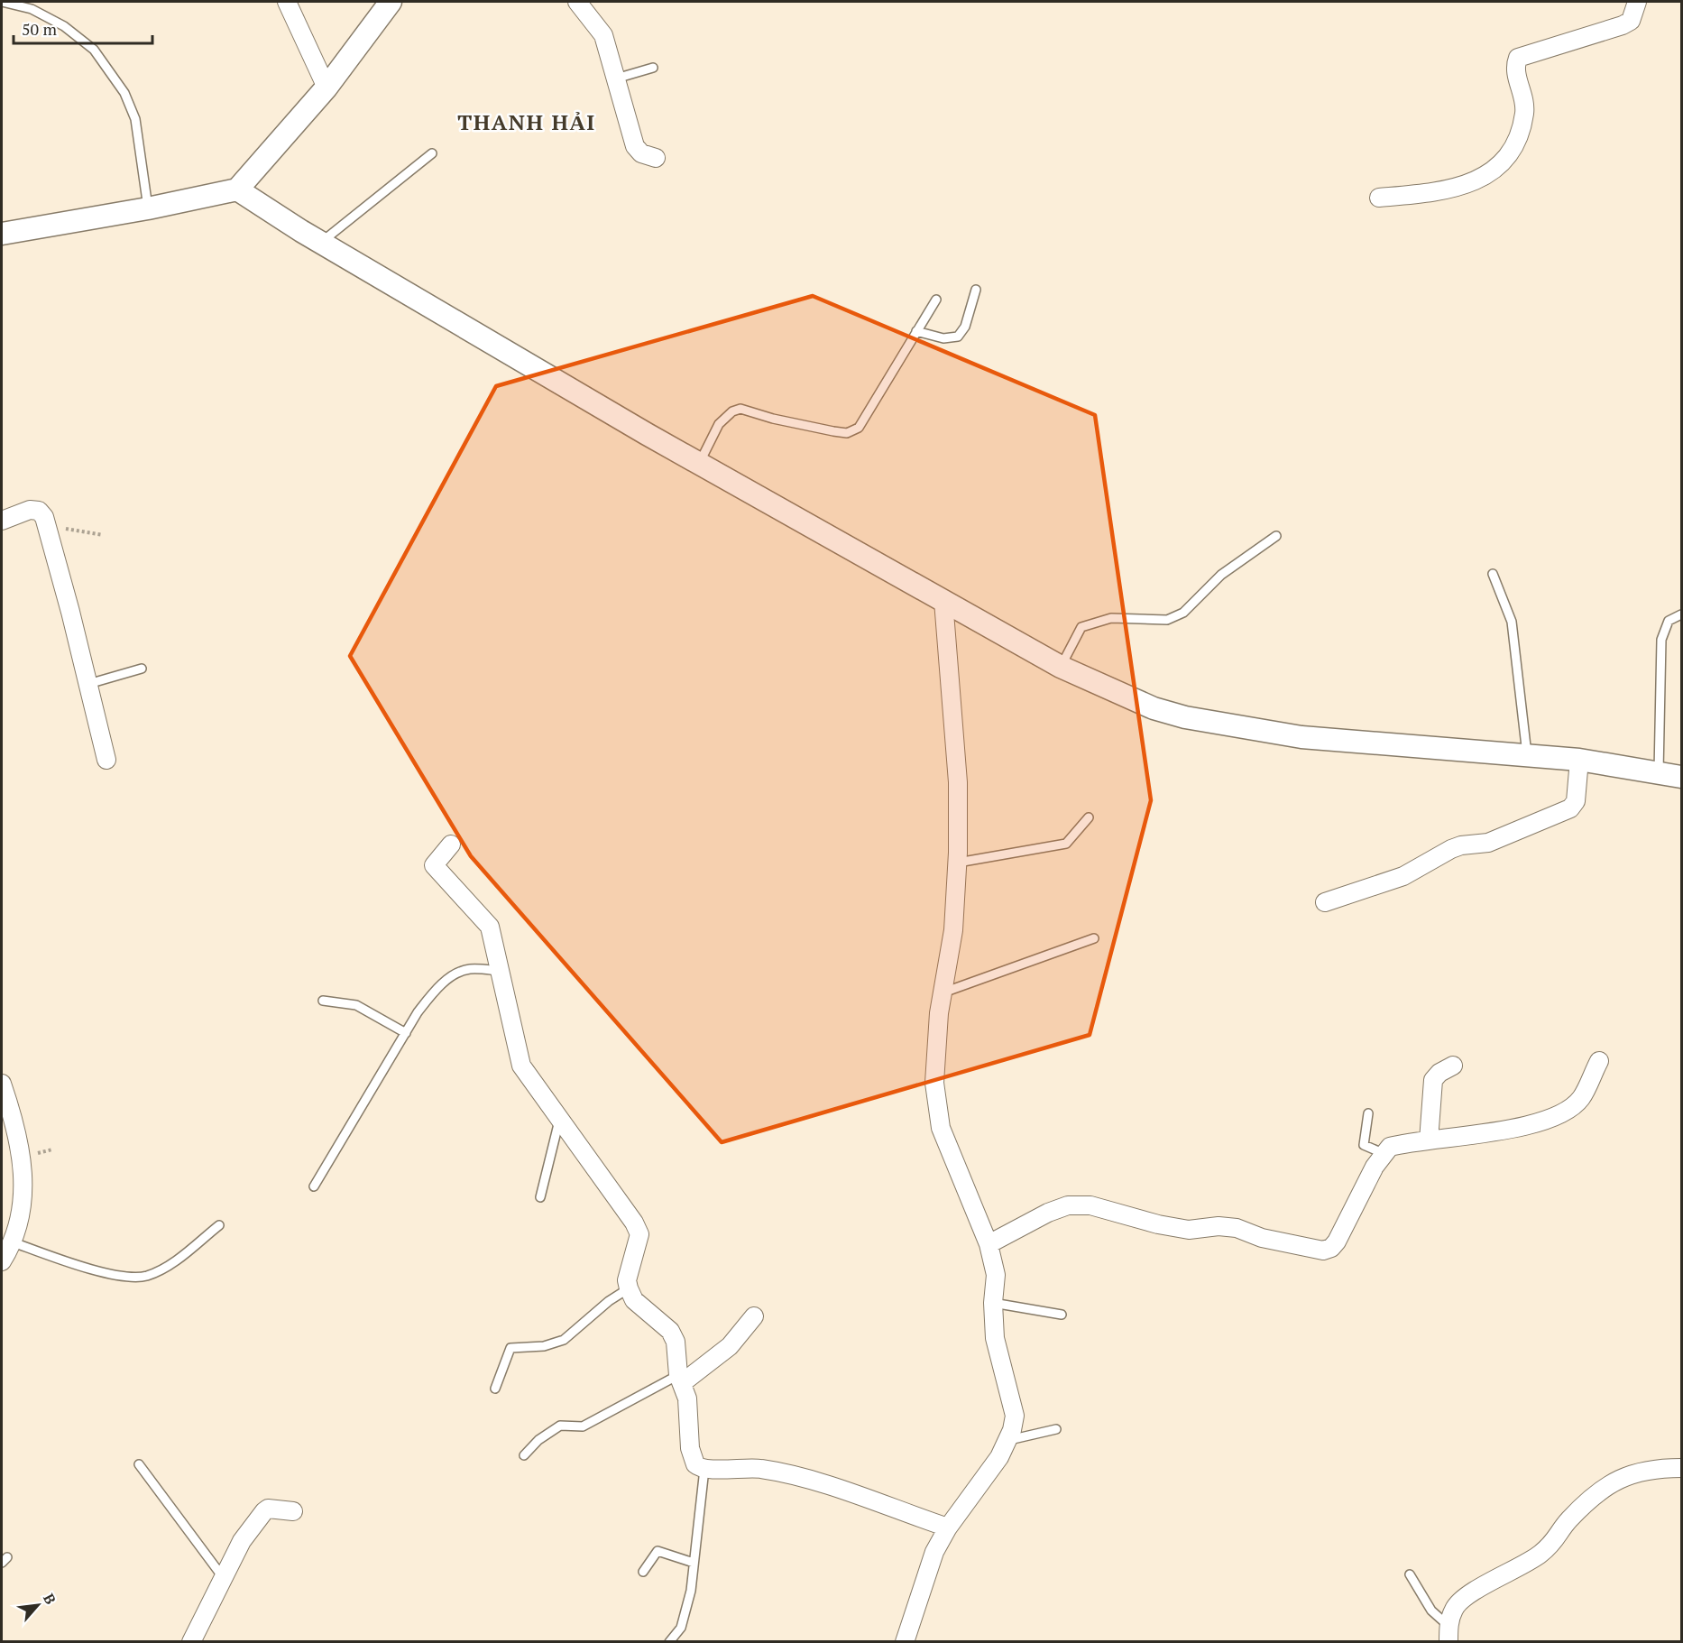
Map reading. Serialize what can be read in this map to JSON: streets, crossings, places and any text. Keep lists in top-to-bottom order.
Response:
{
  "districts": ["THANH HẢI"],
  "scale_bar": "50 m",
  "north": "top right"
}
